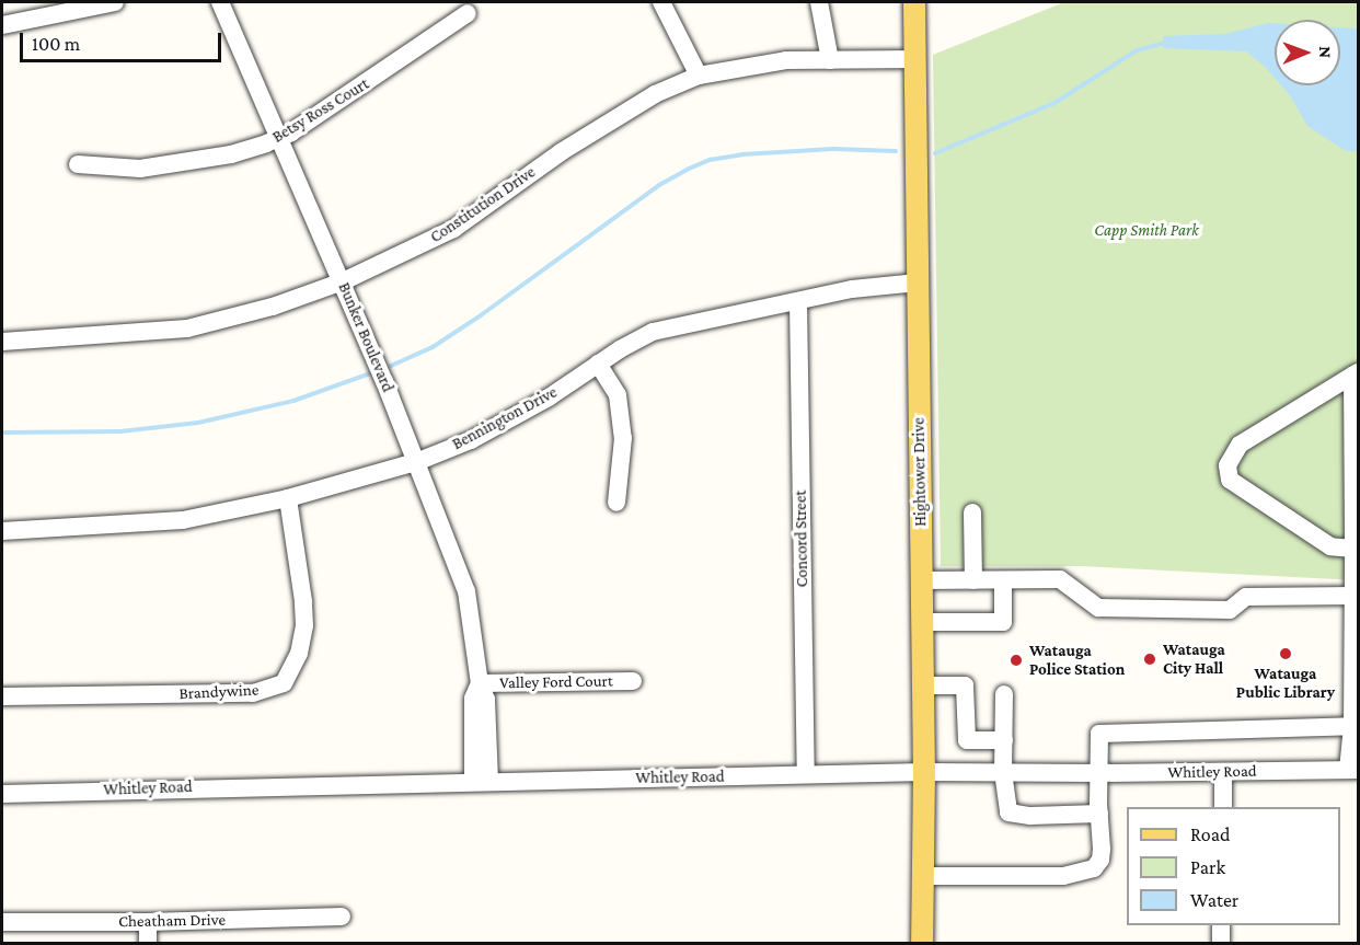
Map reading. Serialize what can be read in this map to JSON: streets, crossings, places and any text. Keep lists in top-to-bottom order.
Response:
{
  "streets": {
    "main road": ["Hightower Drive"],
    "street": [
      "Betsy Ross Court",
      "Constitution Drive",
      "Bunker Boulevard",
      "Bennington Drive",
      "Concord Street",
      "Valley Ford Court",
      "Brandywine",
      "Whitley Road",
      "Cheatham Drive"
    ]
  },
  "crossings": [
    ["Betsy Ross Court", "Bunker Boulevard"],
    ["Constitution Drive", "Bunker Boulevard"],
    ["Constitution Drive", "Hightower Drive"],
    ["Bunker Boulevard", "Bennington Drive"],
    ["Bunker Boulevard", "Valley Ford Court"],
    ["Bunker Boulevard", "Whitley Road"],
    ["Bennington Drive", "Hightower Drive"],
    ["Bennington Drive", "Concord Street"],
    ["Bennington Drive", "Brandywine"],
    ["Hightower Drive", "Whitley Road"],
    ["Concord Street", "Whitley Road"]
  ],
  "parks": ["Capp Smith Park"],
  "places": ["Watauga Public Library", "Watauga City Hall", "Watauga Police Station"],
  "legend": ["Road", "Park", "Water"],
  "scale_bar": "100 m",
  "north": "right"
}
